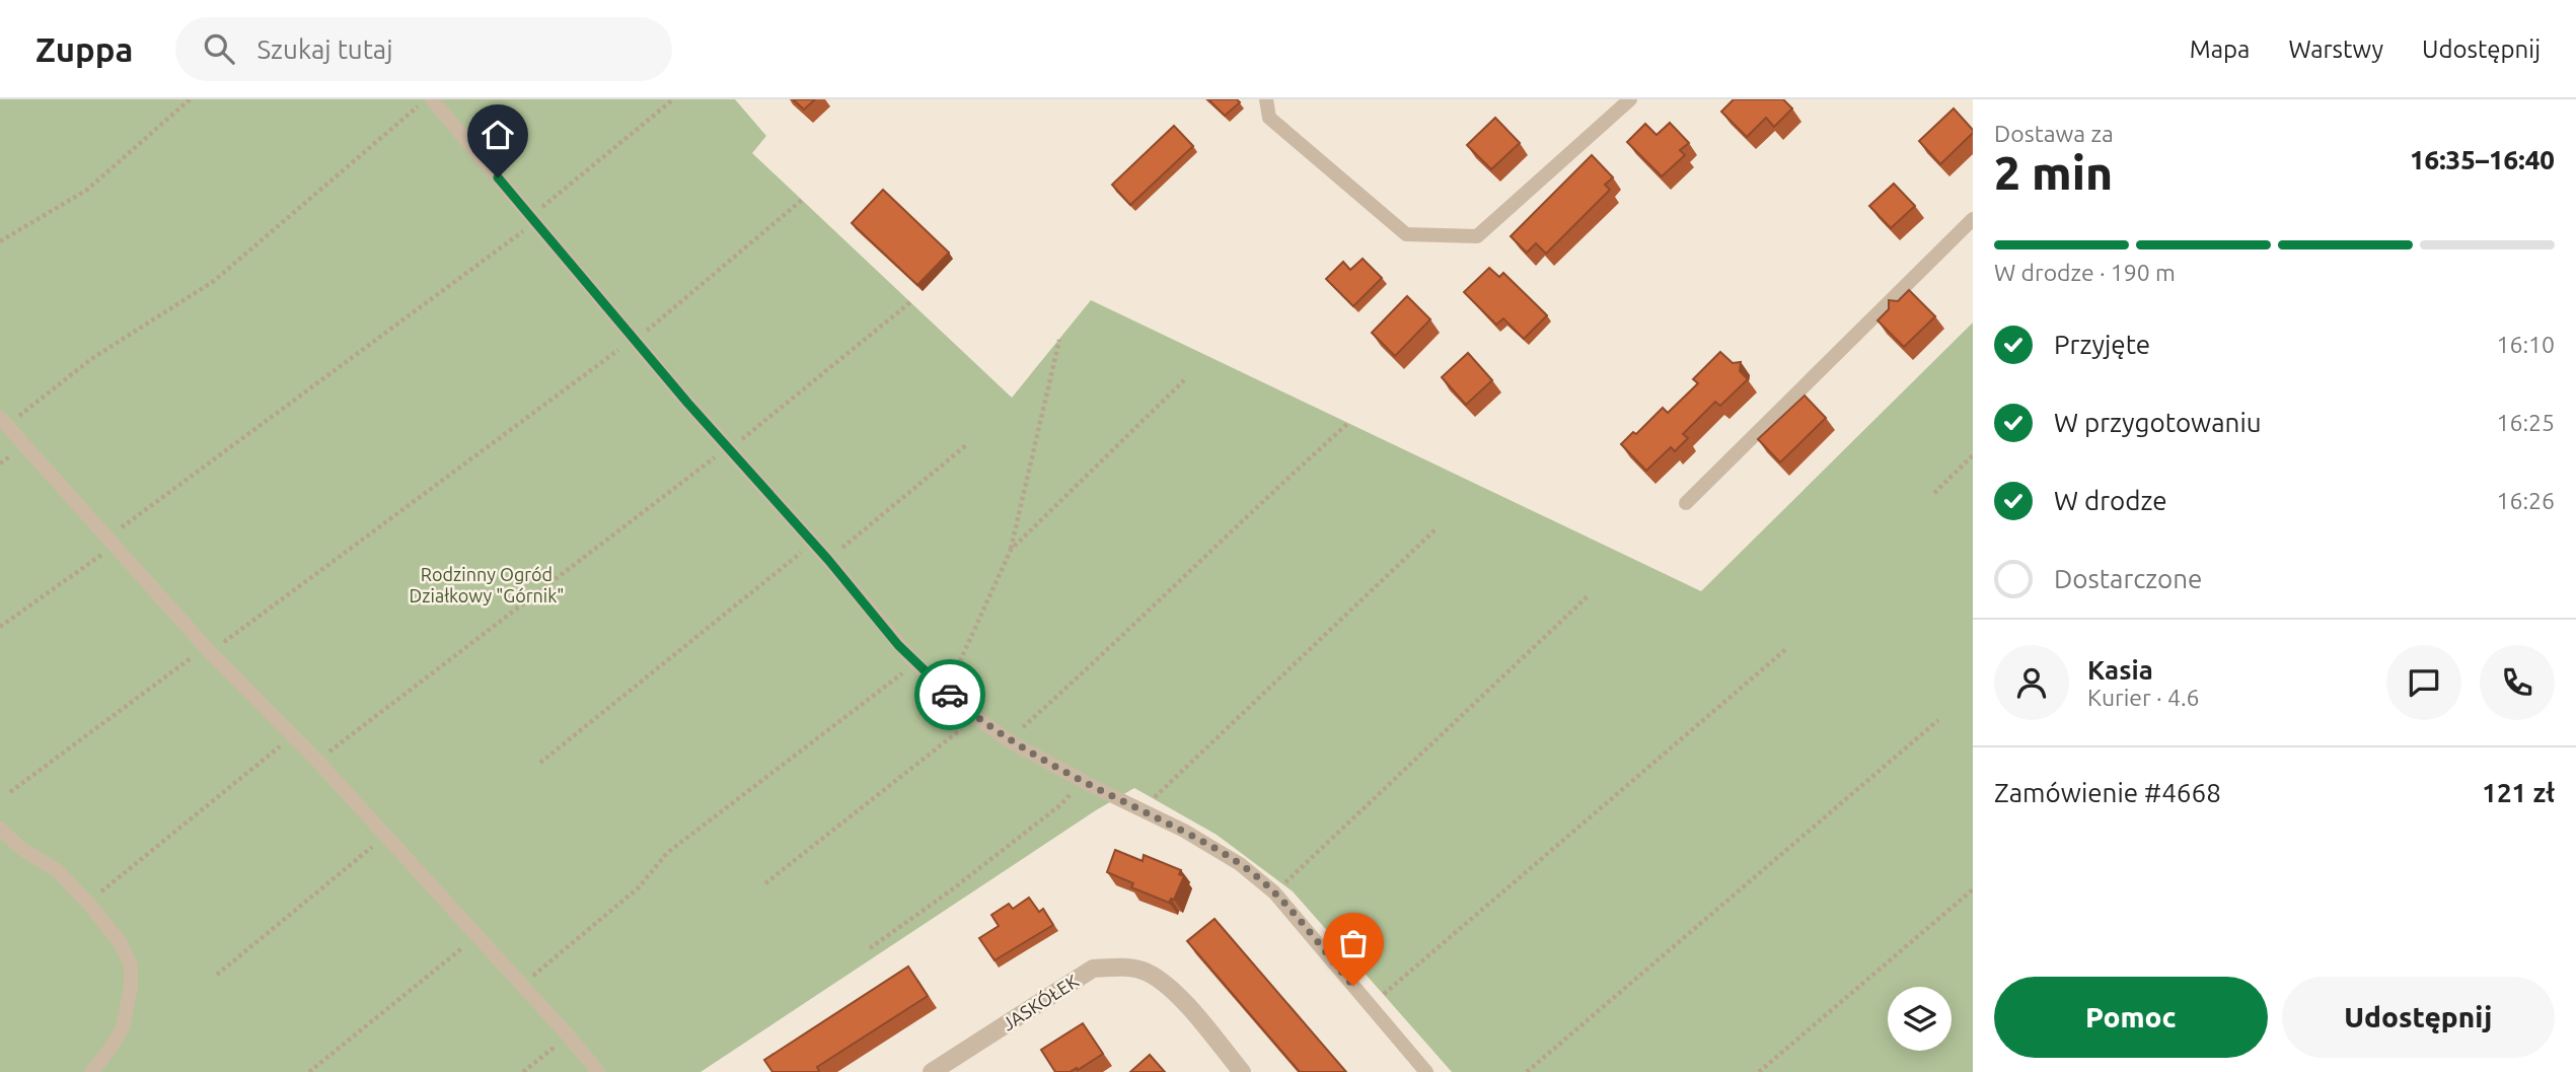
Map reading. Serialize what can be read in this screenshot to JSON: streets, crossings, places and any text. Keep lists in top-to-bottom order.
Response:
{
  "streets": {
    "street": ["JASKÓŁEK"]
  },
  "parks": ["Rodzinny Ogród Działkowy \"Górnik\""],
  "page": {
    "header": "Zuppa",
    "search": "Szukaj tutaj",
    "nav": ["Mapa", "Warstwy", "Udostępnij"],
    "heading": ["2 min", "Dostawa za", "16:35–16:40"],
    "panel": [
      "Kasia",
      "Kurier · 4.6",
      "Zamówienie #4668",
      "121 zł"
    ],
    "bar": "W drodze · 190 m",
    "list": [
      ["Przyjęte", "16:10"],
      ["W przygotowaniu", "16:25"],
      ["W drodze", "16:26"],
      "Dostarczone"
    ],
    "buttons": ["Pomoc", "Udostępnij"]
  }
}
